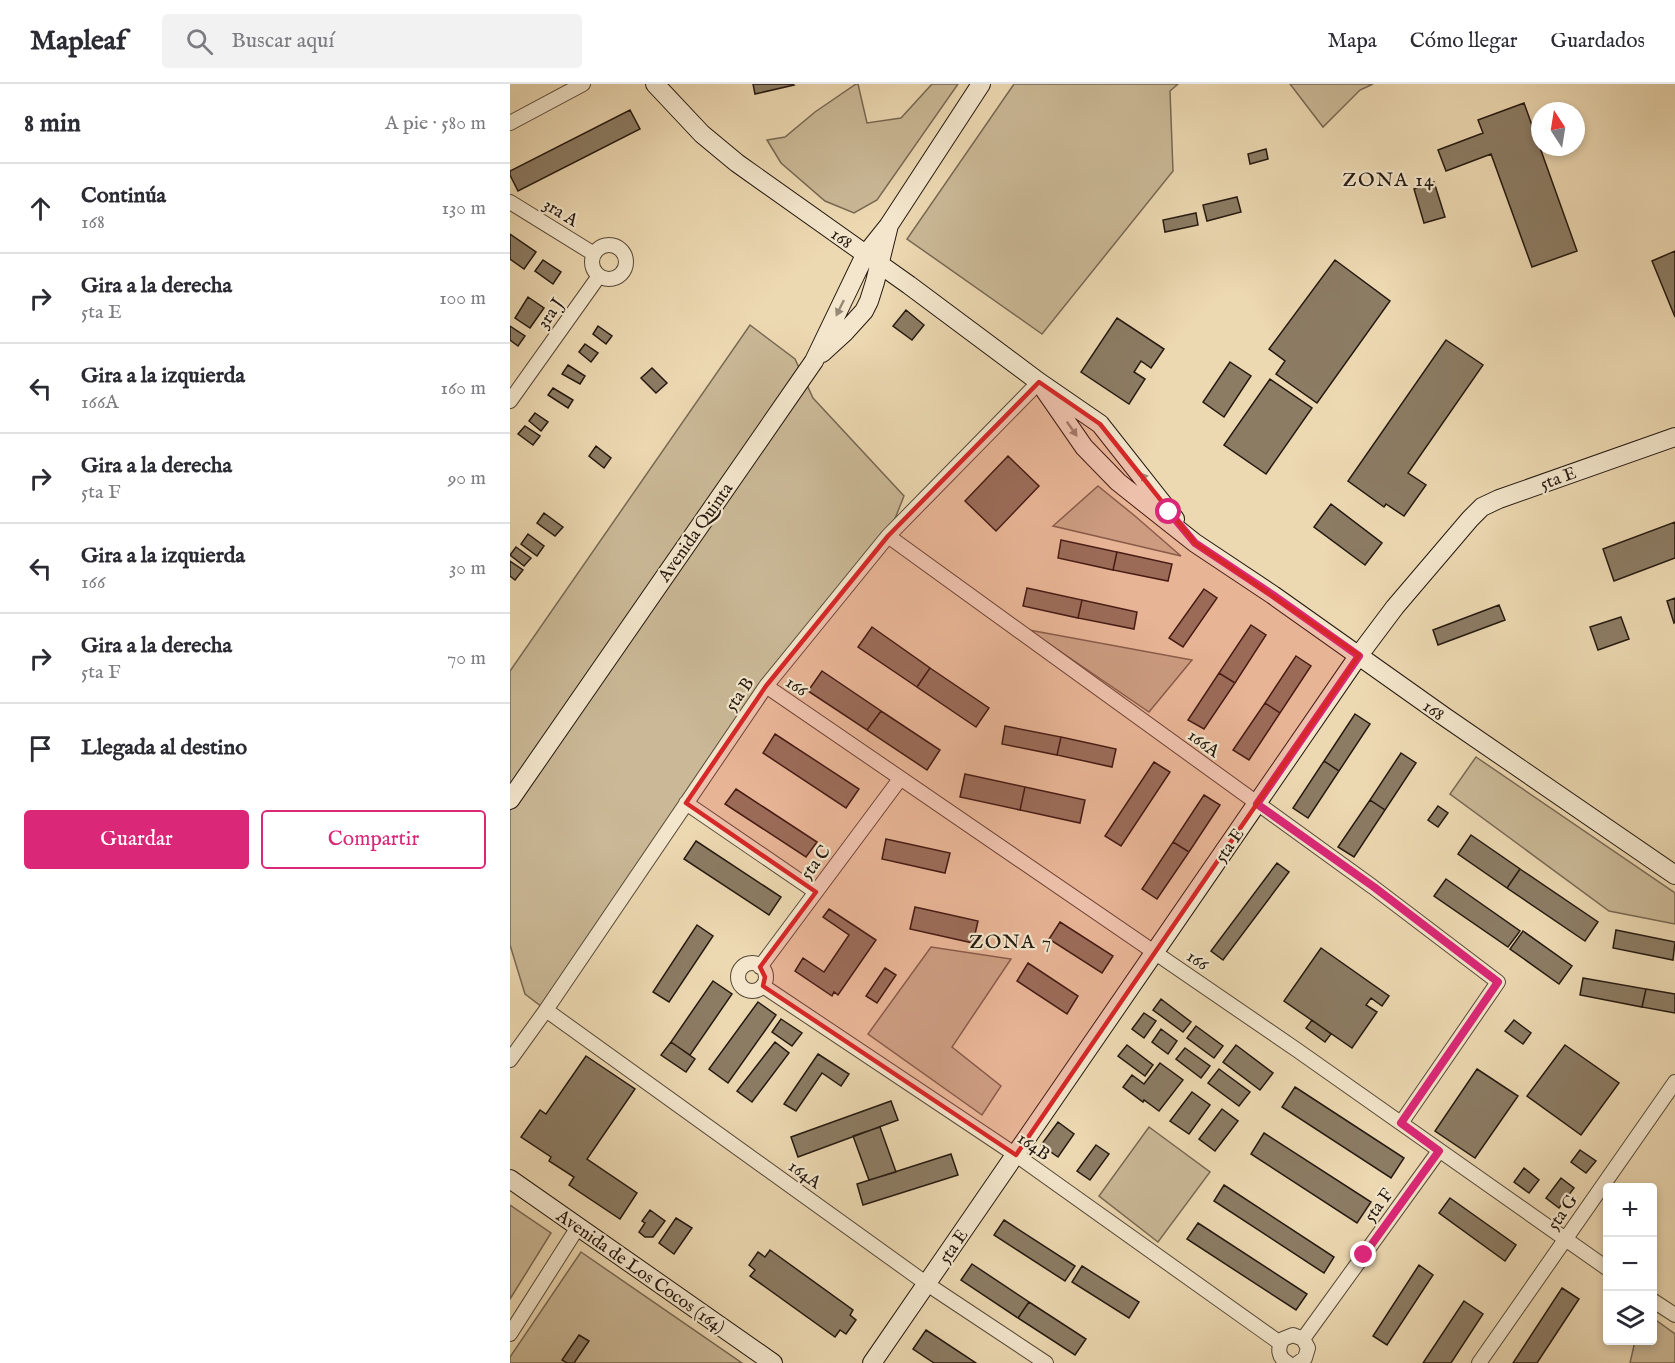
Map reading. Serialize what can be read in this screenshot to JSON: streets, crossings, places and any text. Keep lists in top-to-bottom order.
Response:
{
  "streets": {
    "street": [
      "3ra A",
      "168",
      "3ra J",
      "5ta E",
      "Avenida Quinta",
      "166",
      "5ta B",
      "166A",
      "5ta C",
      "164B",
      "164A",
      "5ta F",
      "5ta G",
      "Avenida de Los Cocos (164)"
    ]
  },
  "crossings": [
    ["3ra A", "3ra J"],
    ["168", "5ta E"],
    ["168", "Avenida Quinta"],
    ["168", "5ta B"],
    ["5ta E", "166"],
    ["5ta E", "166A"],
    ["5ta E", "164B"],
    ["5ta E", "164A"],
    ["166", "5ta B"],
    ["166", "166A"],
    ["166", "5ta C"],
    ["166", "5ta F"],
    ["166", "5ta G"],
    ["5ta B", "166A"],
    ["5ta B", "164A"],
    ["5ta C", "164B"]
  ],
  "districts": ["ZONA 14", "ZONA 7"],
  "north": "top",
  "page": {
    "header": "Mapleaf",
    "search": "Buscar aquí",
    "nav": ["Mapa", "Cómo llegar", "Guardados"],
    "heading": ["8 min", "A pie · 580 m"],
    "list": [
      ["Continúa", "168", "130 m"],
      ["Gira a la derecha", "5ta E", "100 m"],
      ["Gira a la izquierda", "166A", "160 m"],
      ["Gira a la derecha", "5ta F", "90 m"],
      ["Gira a la izquierda", "166", "30 m"],
      ["Gira a la derecha", "5ta F", "70 m"],
      "Llegada al destino"
    ],
    "buttons": ["Guardar", "Compartir"],
    "map_buttons": ["+", "−"]
  }
}
